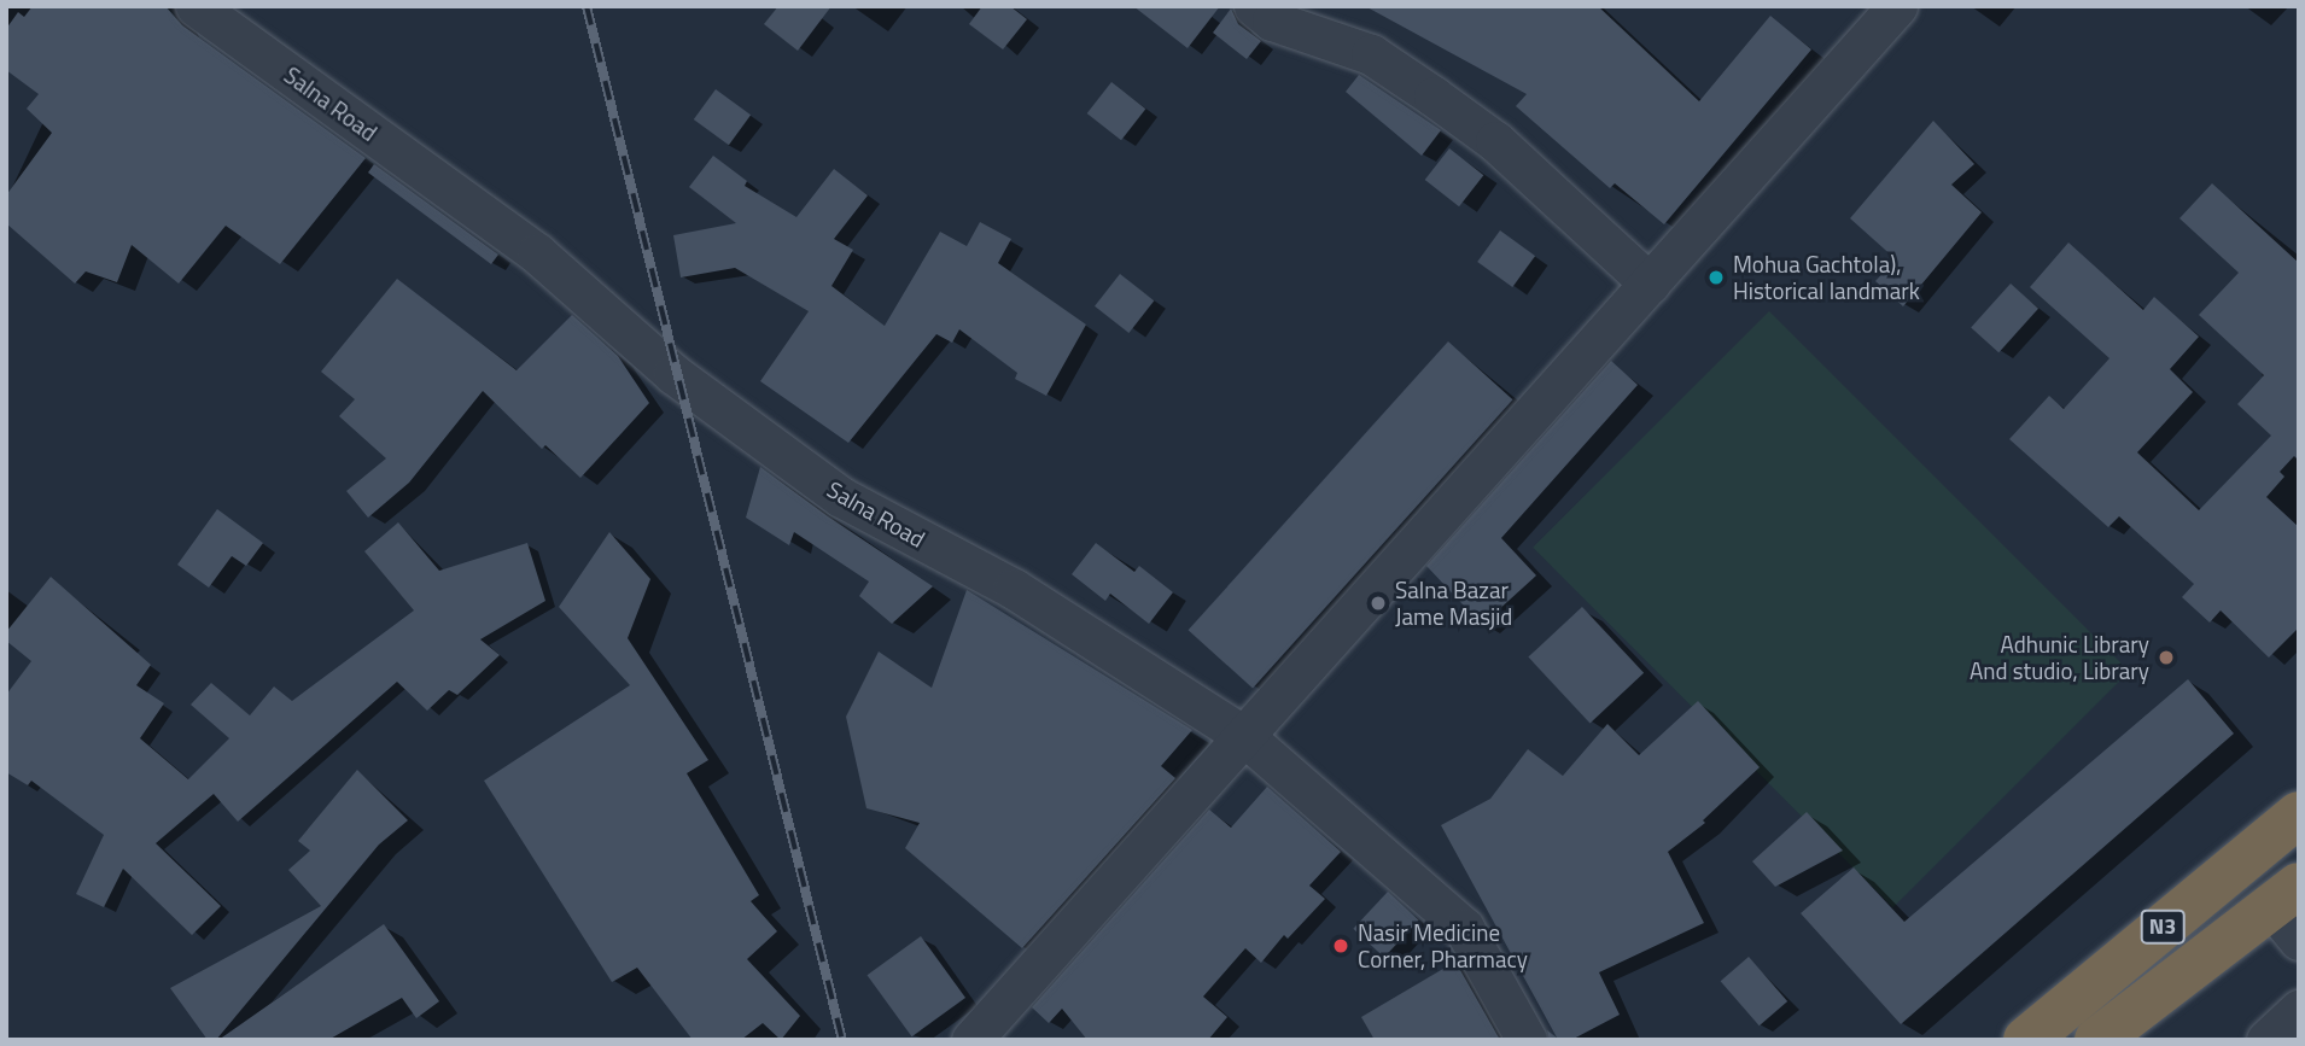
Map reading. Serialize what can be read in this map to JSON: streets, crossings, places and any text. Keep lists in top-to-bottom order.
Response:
{
  "streets": {
    "highway": ["N3"],
    "street": ["Salna Road"]
  },
  "places": [
    "Mohua Gachtola), Historical landmark",
    "Salna Bazar Jame Masjid",
    "Adhunic Library And studio, Library",
    "Nasir Medicine Corner, Pharmacy"
  ]
}
